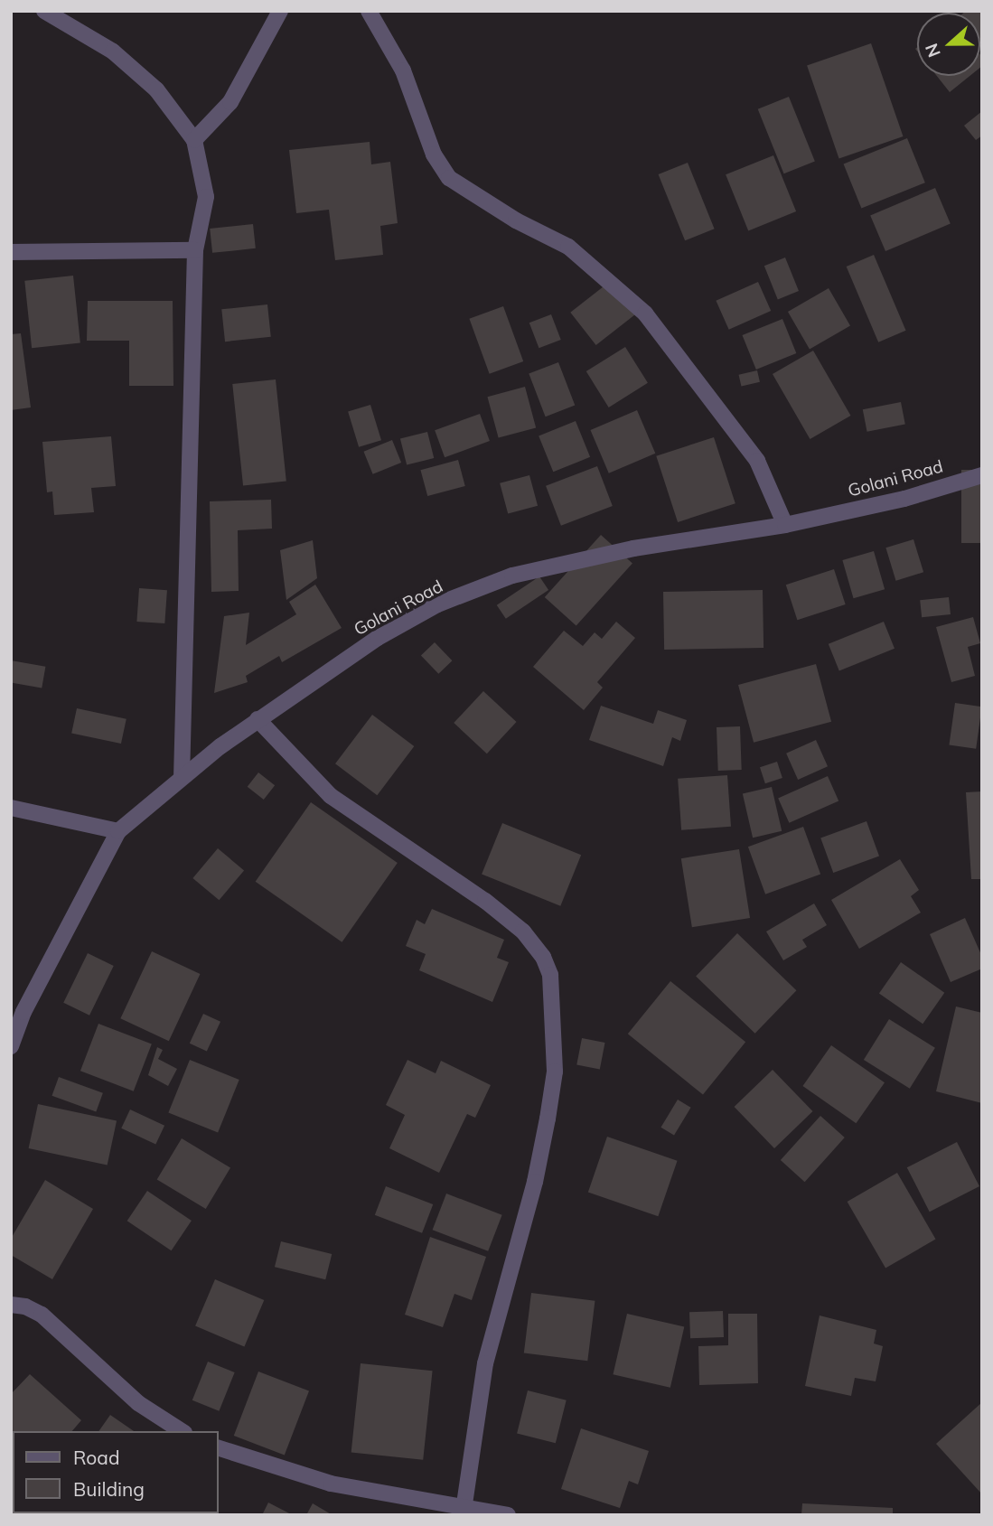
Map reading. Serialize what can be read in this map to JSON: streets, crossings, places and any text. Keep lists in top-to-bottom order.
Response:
{
  "streets": {
    "street": ["Golani Road"]
  },
  "legend": ["Road", "Building"],
  "north": "left"
}
